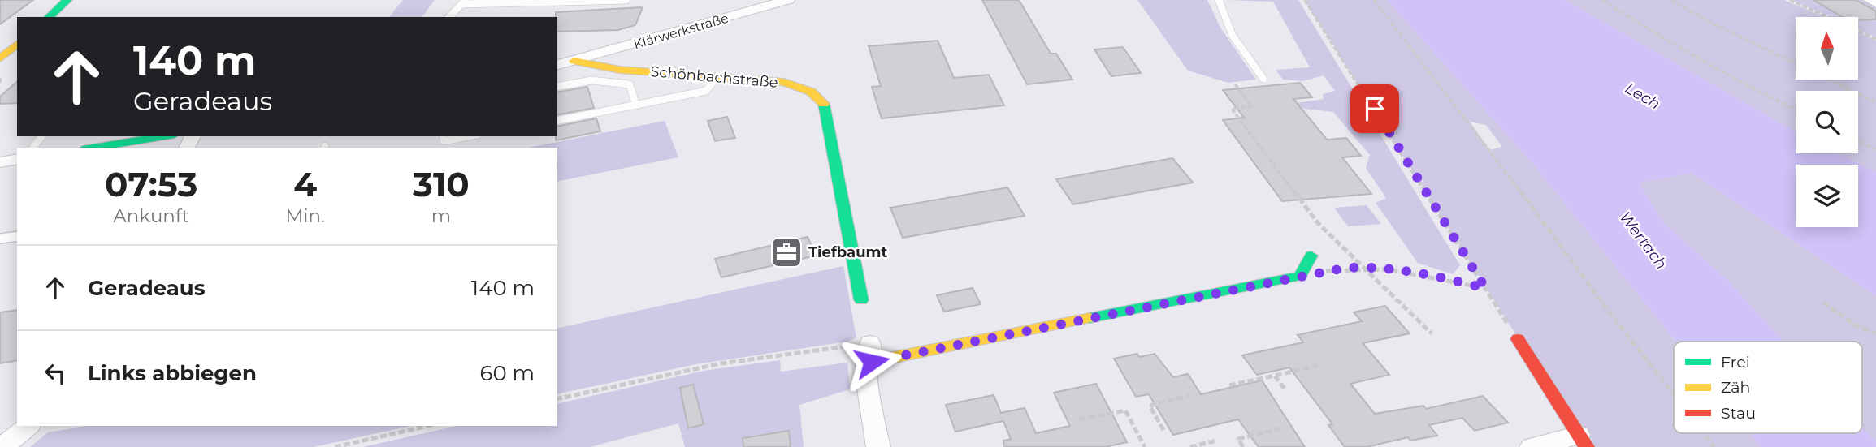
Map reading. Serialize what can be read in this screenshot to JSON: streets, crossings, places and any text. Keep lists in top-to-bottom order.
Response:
{
  "streets": {
    "street": ["Klärwerkstraße", "Schönbachstraße"]
  },
  "crossings": [
    ["Klärwerkstraße", "Schönbachstraße"]
  ],
  "water": ["Lech", "Wertach"],
  "places": {
    "office": ["Tiefbaumt"]
  },
  "legend": ["Frei", "Zäh", "Stau"],
  "north": "top",
  "page": {
    "turn": ["140 m", "Geradeaus"],
    "eta": [
      "07:53",
      "Ankunft",
      "4",
      "Min.",
      "310",
      "m"
    ],
    "list": [
      {
        "name": "Geradeaus",
        "value": "140 m"
      },
      {
        "name": "Links abbiegen",
        "value": "60 m"
      }
    ]
  }
}
